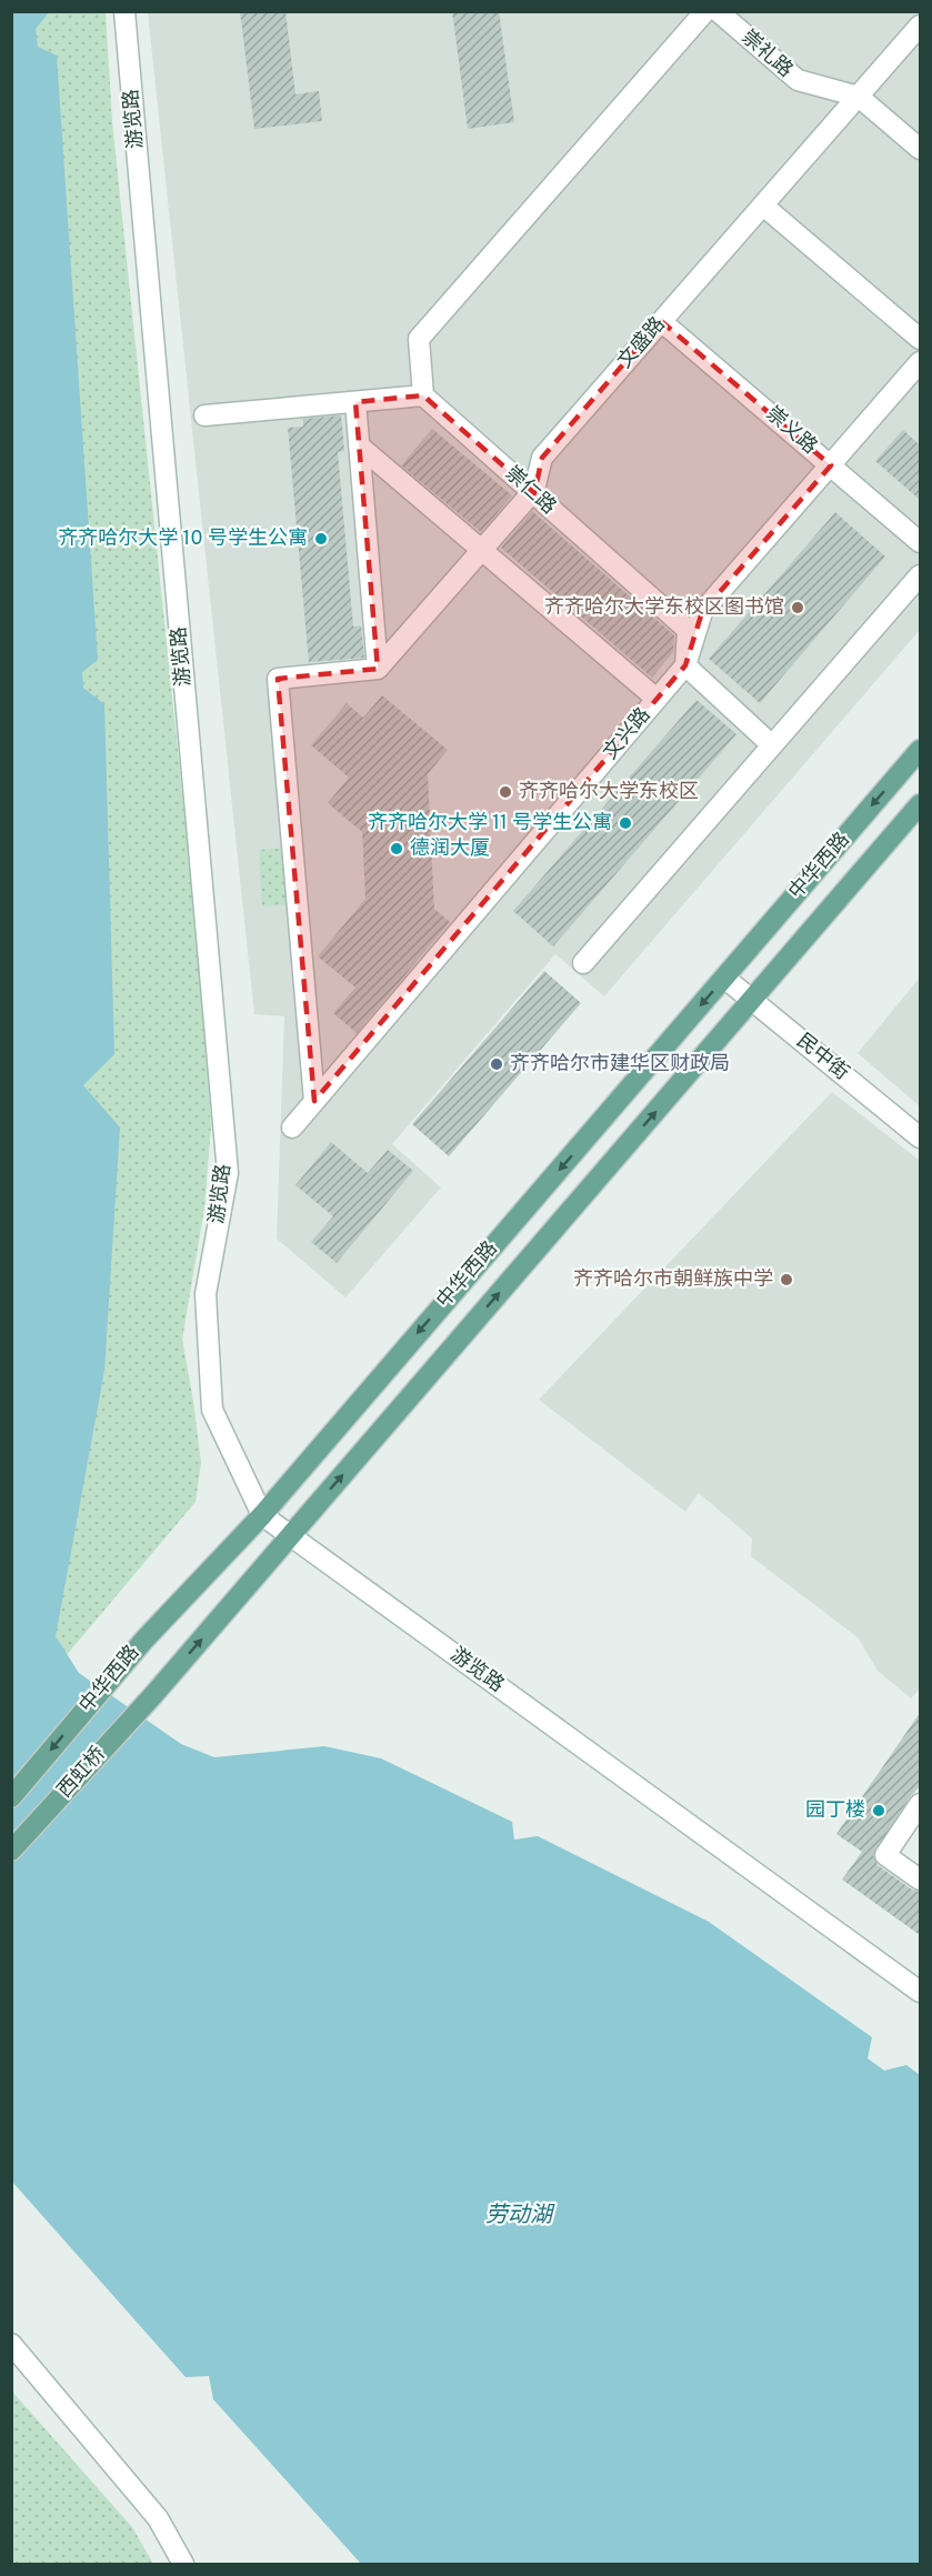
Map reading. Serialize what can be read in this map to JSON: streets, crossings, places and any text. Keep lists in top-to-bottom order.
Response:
{
  "streets": {
    "main road": ["中华西路", "西虹桥"],
    "street": [
      "崇礼路",
      "游览路",
      "文盛路",
      "崇义路",
      "崇仁路",
      "文兴路",
      "民中街"
    ]
  },
  "crossings": [
    ["崇礼路", "文盛路"],
    ["游览路", "中华西路"],
    ["文盛路", "崇义路"],
    ["文盛路", "崇仁路"],
    ["崇义路", "文兴路"],
    ["崇仁路", "文兴路"],
    ["中华西路", "民中街"],
    ["中华西路", "西虹桥"]
  ],
  "water": ["劳动湖"],
  "places": [
    "齐齐哈尔大学 10 号学生公寓",
    "齐齐哈尔大学东校区图书馆",
    "齐齐哈尔大学东校区",
    "齐齐哈尔大学 11 号学生公寓",
    "德润大厦",
    "齐齐哈尔市建华区财政局",
    "齐齐哈尔市朝鲜族中学",
    "园丁楼"
  ]
}
